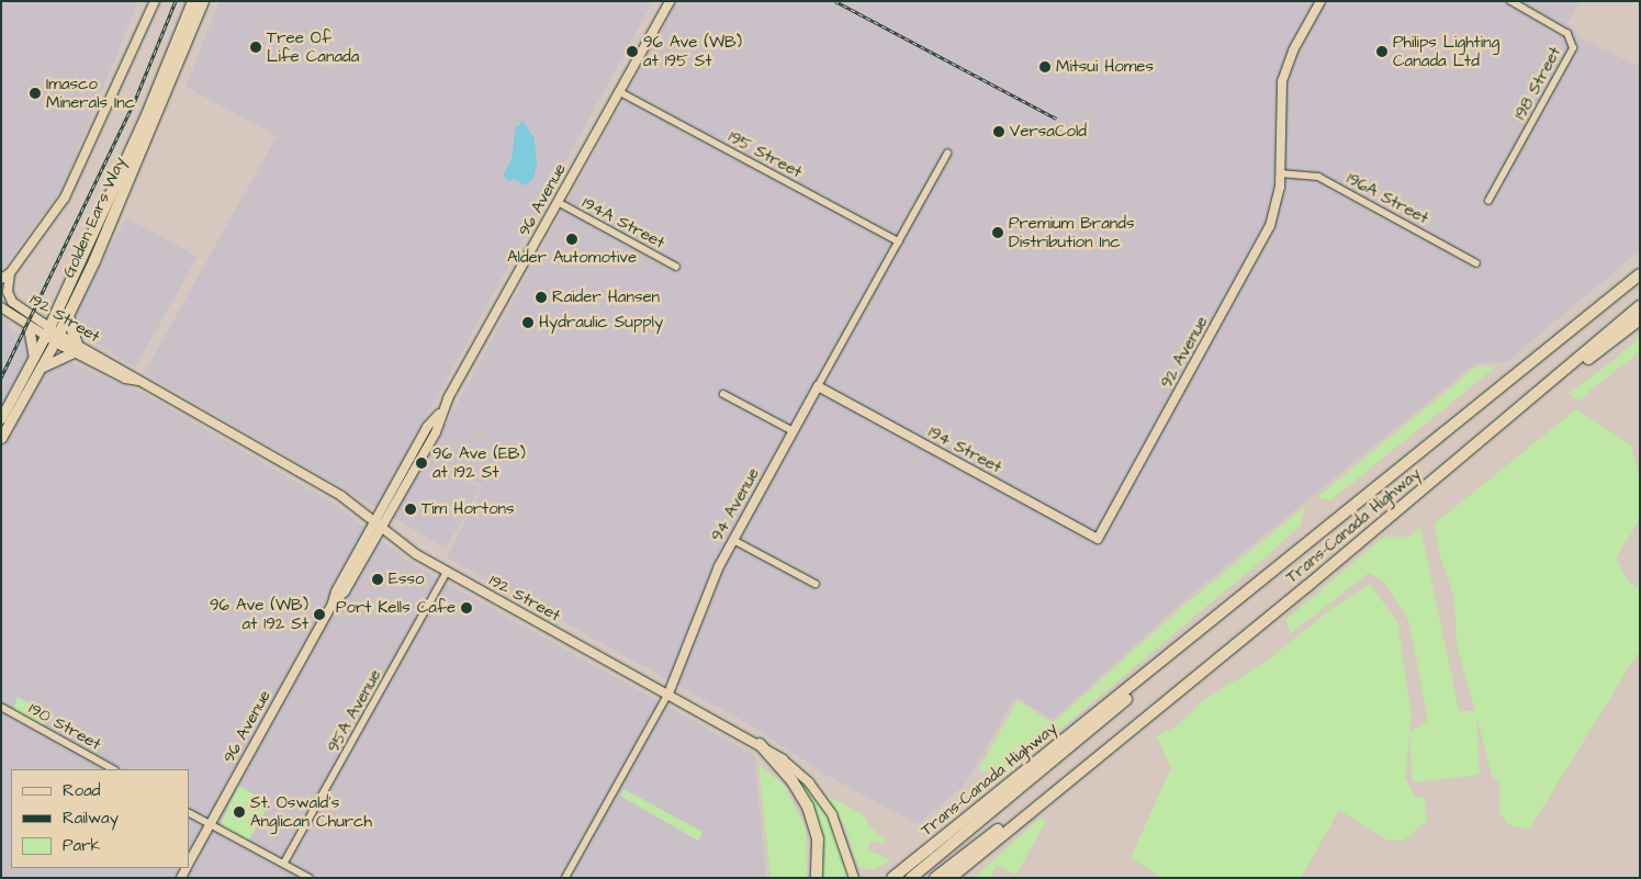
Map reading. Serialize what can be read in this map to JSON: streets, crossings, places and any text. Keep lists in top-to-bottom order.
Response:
{
  "streets": {
    "highway": ["Golden Ears Way", "Trans-Canada Highway"],
    "main road": [
      "96 Avenue",
      "192 Street",
      "92 Avenue",
      "194 Street",
      "94 Avenue"
    ],
    "street": [
      "198 Street",
      "195 Street",
      "196A Street",
      "194A Street",
      "95A Avenue",
      "190 Street"
    ]
  },
  "crossings": [
    ["195 Street", "96 Avenue"],
    ["195 Street", "94 Avenue"],
    ["196A Street", "92 Avenue"],
    ["96 Avenue", "194A Street"],
    ["96 Avenue", "192 Street"],
    ["Golden Ears Way", "192 Street"],
    ["192 Street", "94 Avenue"],
    ["192 Street", "95A Avenue"],
    ["92 Avenue", "194 Street"],
    ["194 Street", "94 Avenue"]
  ],
  "places": [
    "Tree Of Life Canada",
    "96 Ave (WB) at 195 St",
    "Philips Lighting Canada Ltd",
    "Mitsui Homes",
    "Imasco Minerals Inc",
    "VersaCold",
    "Premium Brands Distribution Inc",
    "Alder Automotive",
    "Raider Hansen",
    "Hydraulic Supply",
    "96 Ave (EB) at 192 St",
    "Tim Hortons",
    "Esso",
    "Port Kells Cafe",
    "96 Ave (WB) at 192 St",
    "St. Oswald's Anglican Church"
  ],
  "legend": ["Road", "Railway", "Park"]
}
